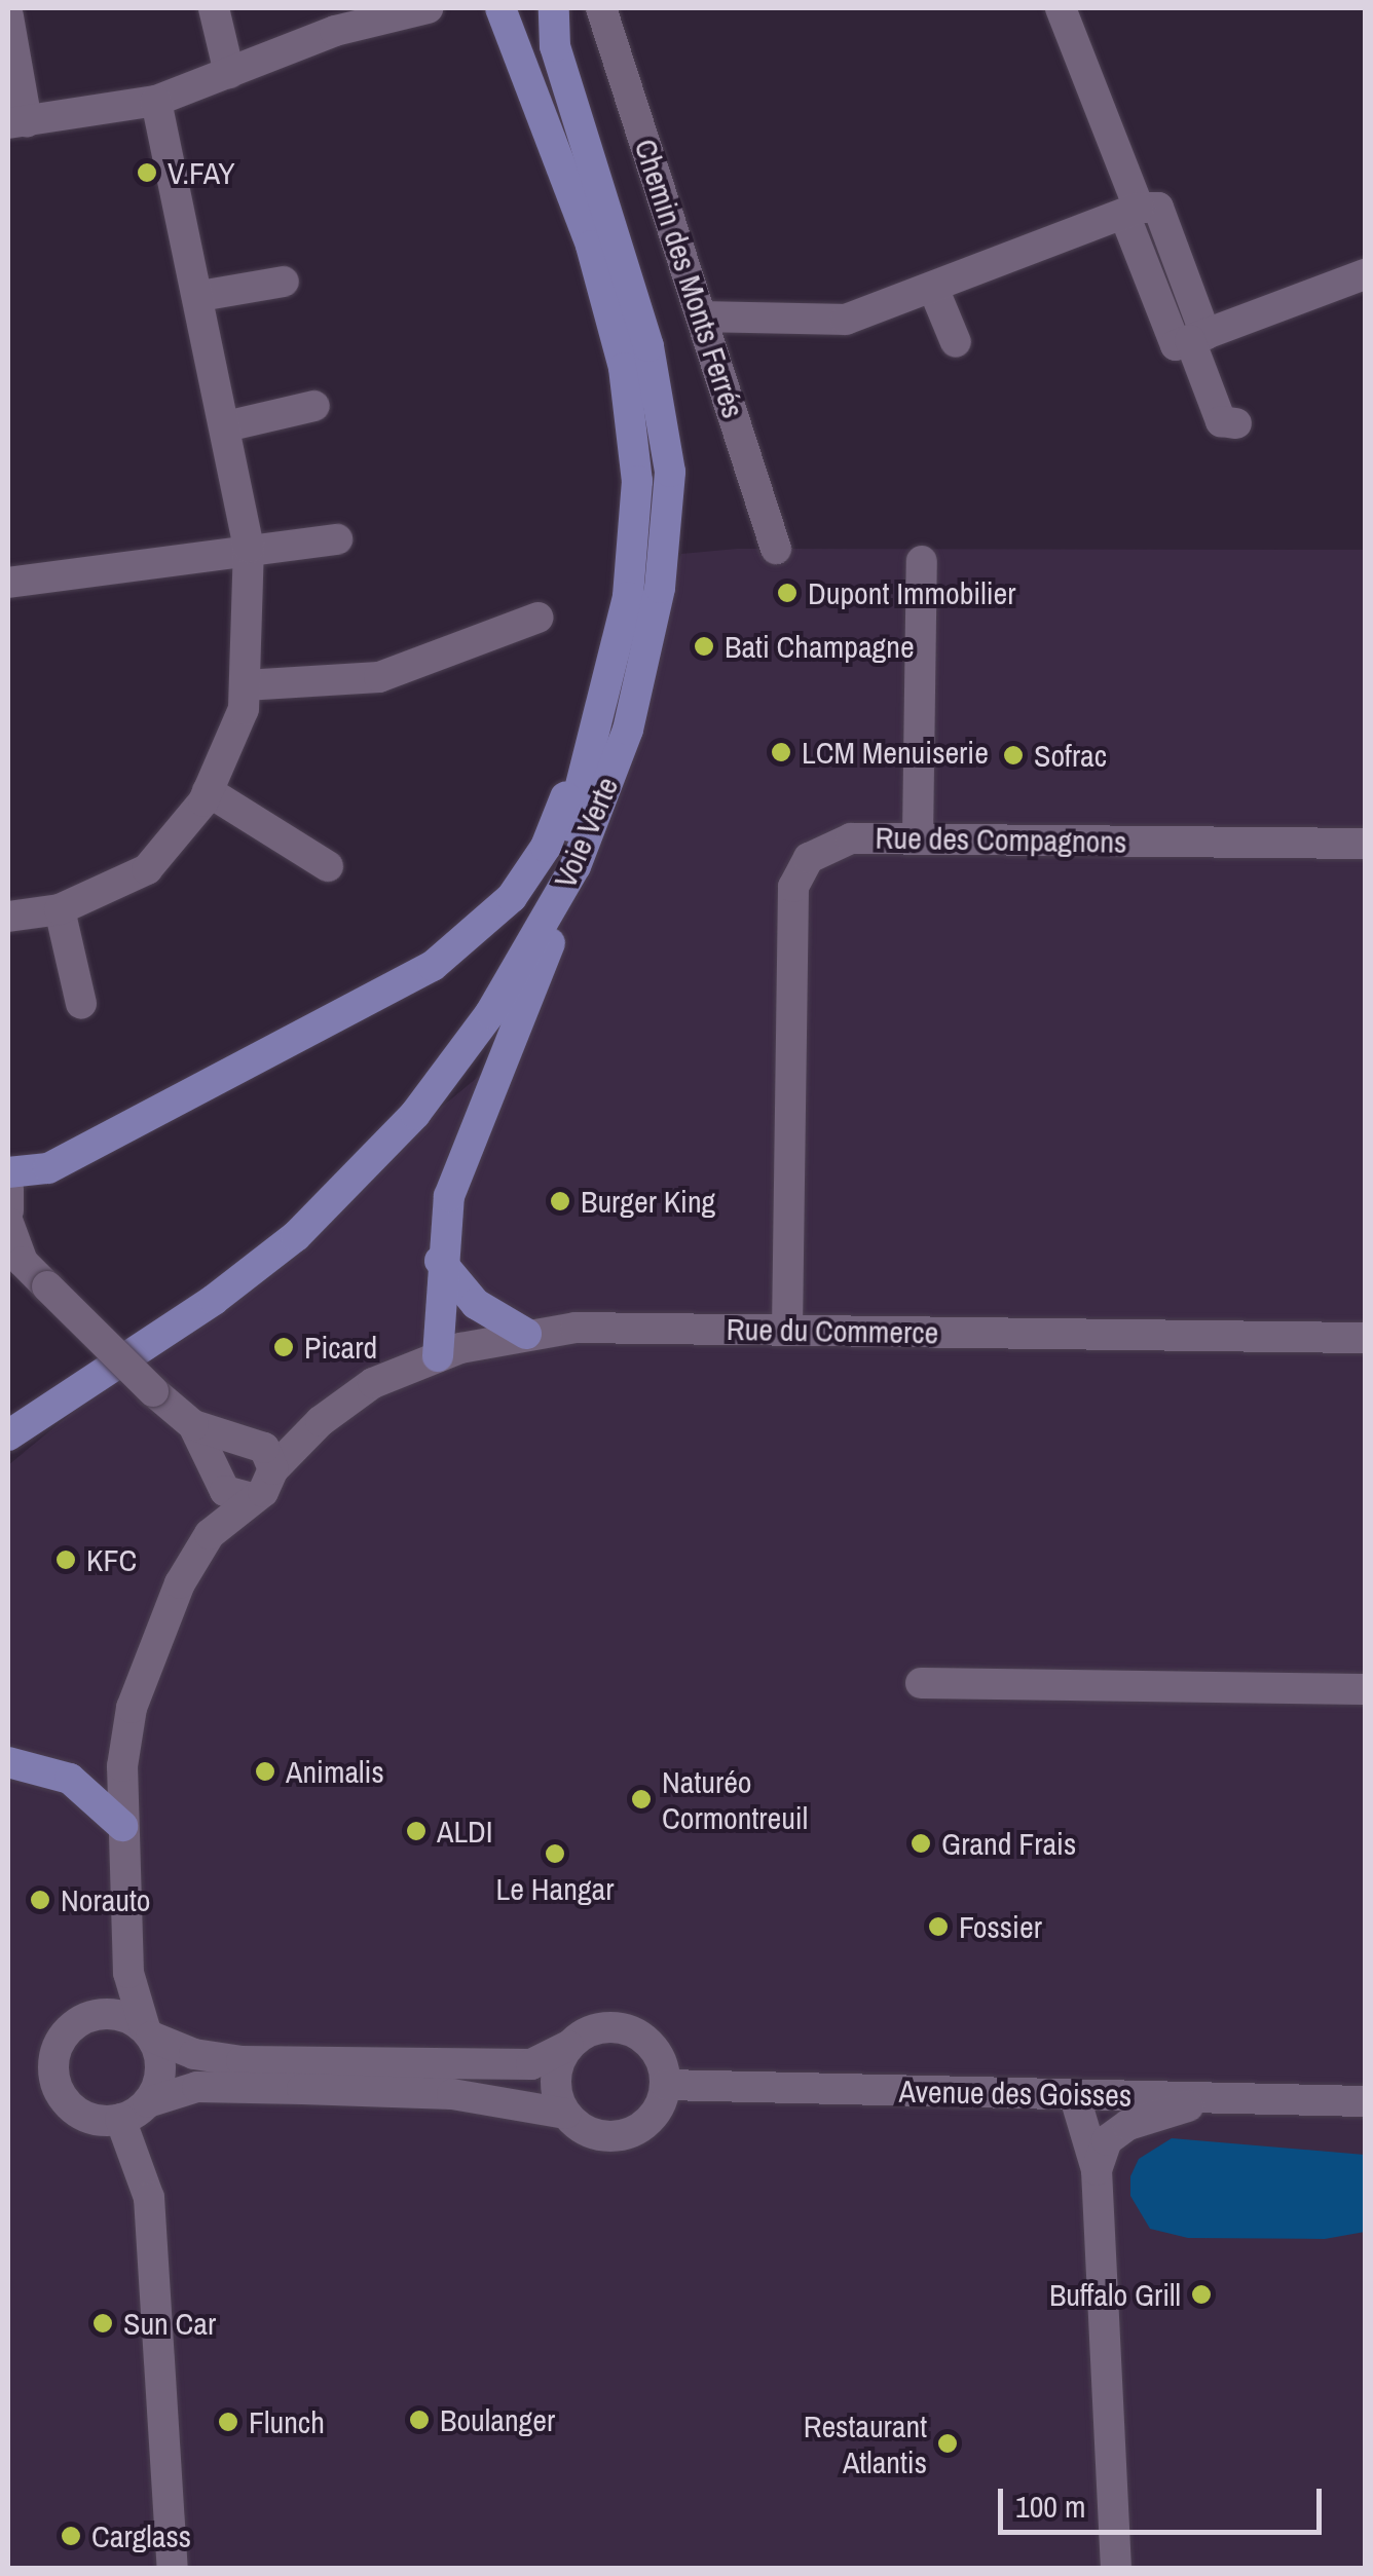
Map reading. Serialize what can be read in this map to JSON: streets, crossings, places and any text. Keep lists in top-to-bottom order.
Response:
{
  "streets": {
    "main road": ["Voie Verte"],
    "street": [
      "Chemin des Monts Ferrés",
      "Rue des Compagnons",
      "Rue du Commerce",
      "Avenue des Goisses"
    ]
  },
  "crossings": [
    ["Rue des Compagnons", "Rue du Commerce"]
  ],
  "places": [
    "V.FAY",
    "Dupont Immobilier",
    "Bati Champagne",
    "LCM Menuiserie",
    "Sofrac",
    "Burger King",
    "Picard",
    "KFC",
    "Animalis",
    "Naturéo Cormontreuil",
    "ALDI",
    "Grand Frais",
    "Le Hangar",
    "Norauto",
    "Fossier",
    "Buffalo Grill",
    "Sun Car",
    "Boulanger",
    "Flunch",
    "Restaurant Atlantis",
    "Carglass"
  ],
  "scale_bar": "100 m"
}
